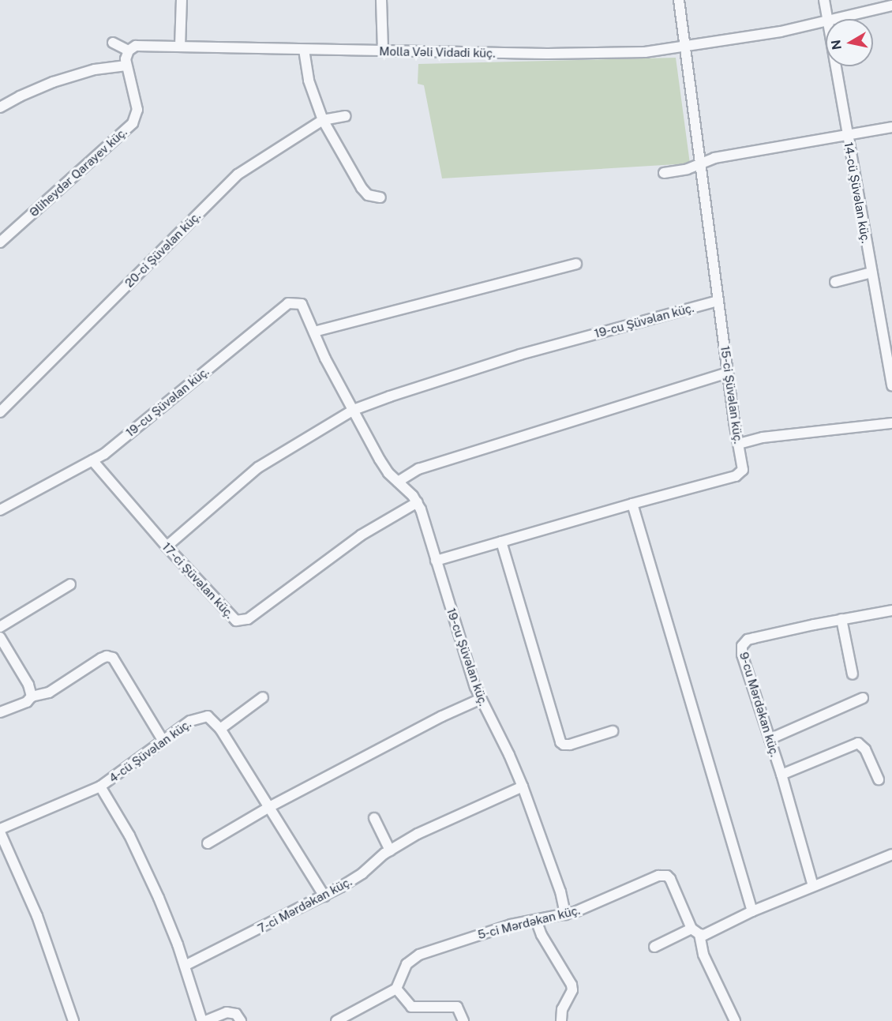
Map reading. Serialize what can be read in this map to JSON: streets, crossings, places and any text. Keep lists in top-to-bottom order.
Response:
{
  "streets": {
    "street": [
      "Molla Vəli Vidadi küç.",
      "Əliheydər Qarayev küç.",
      "14-cü Şüvəlan küç.",
      "20-ci Şüvəlan küç.",
      "19-cu Şüvəlan küç.",
      "15-ci Şüvəlan küç.",
      "17-ci Şüvəlan küç.",
      "9-cu Mərdəkan küç.",
      "4-cü Şüvəlan küç.",
      "7-ci Mərdəkan küç.",
      "5-ci Mərdəkan küç."
    ]
  },
  "crossings": [
    ["Molla Vəli Vidadi küç.", "15-ci Şüvəlan küç."],
    ["19-cu Şüvəlan küç.", "15-ci Şüvəlan küç."],
    ["19-cu Şüvəlan küç.", "17-ci Şüvəlan küç."],
    ["19-cu Şüvəlan küç.", "7-ci Mərdəkan küç."],
    ["19-cu Şüvəlan küç.", "5-ci Mərdəkan küç."],
    ["4-cü Şüvəlan küç.", "7-ci Mərdəkan küç."]
  ],
  "north": "left"
}
